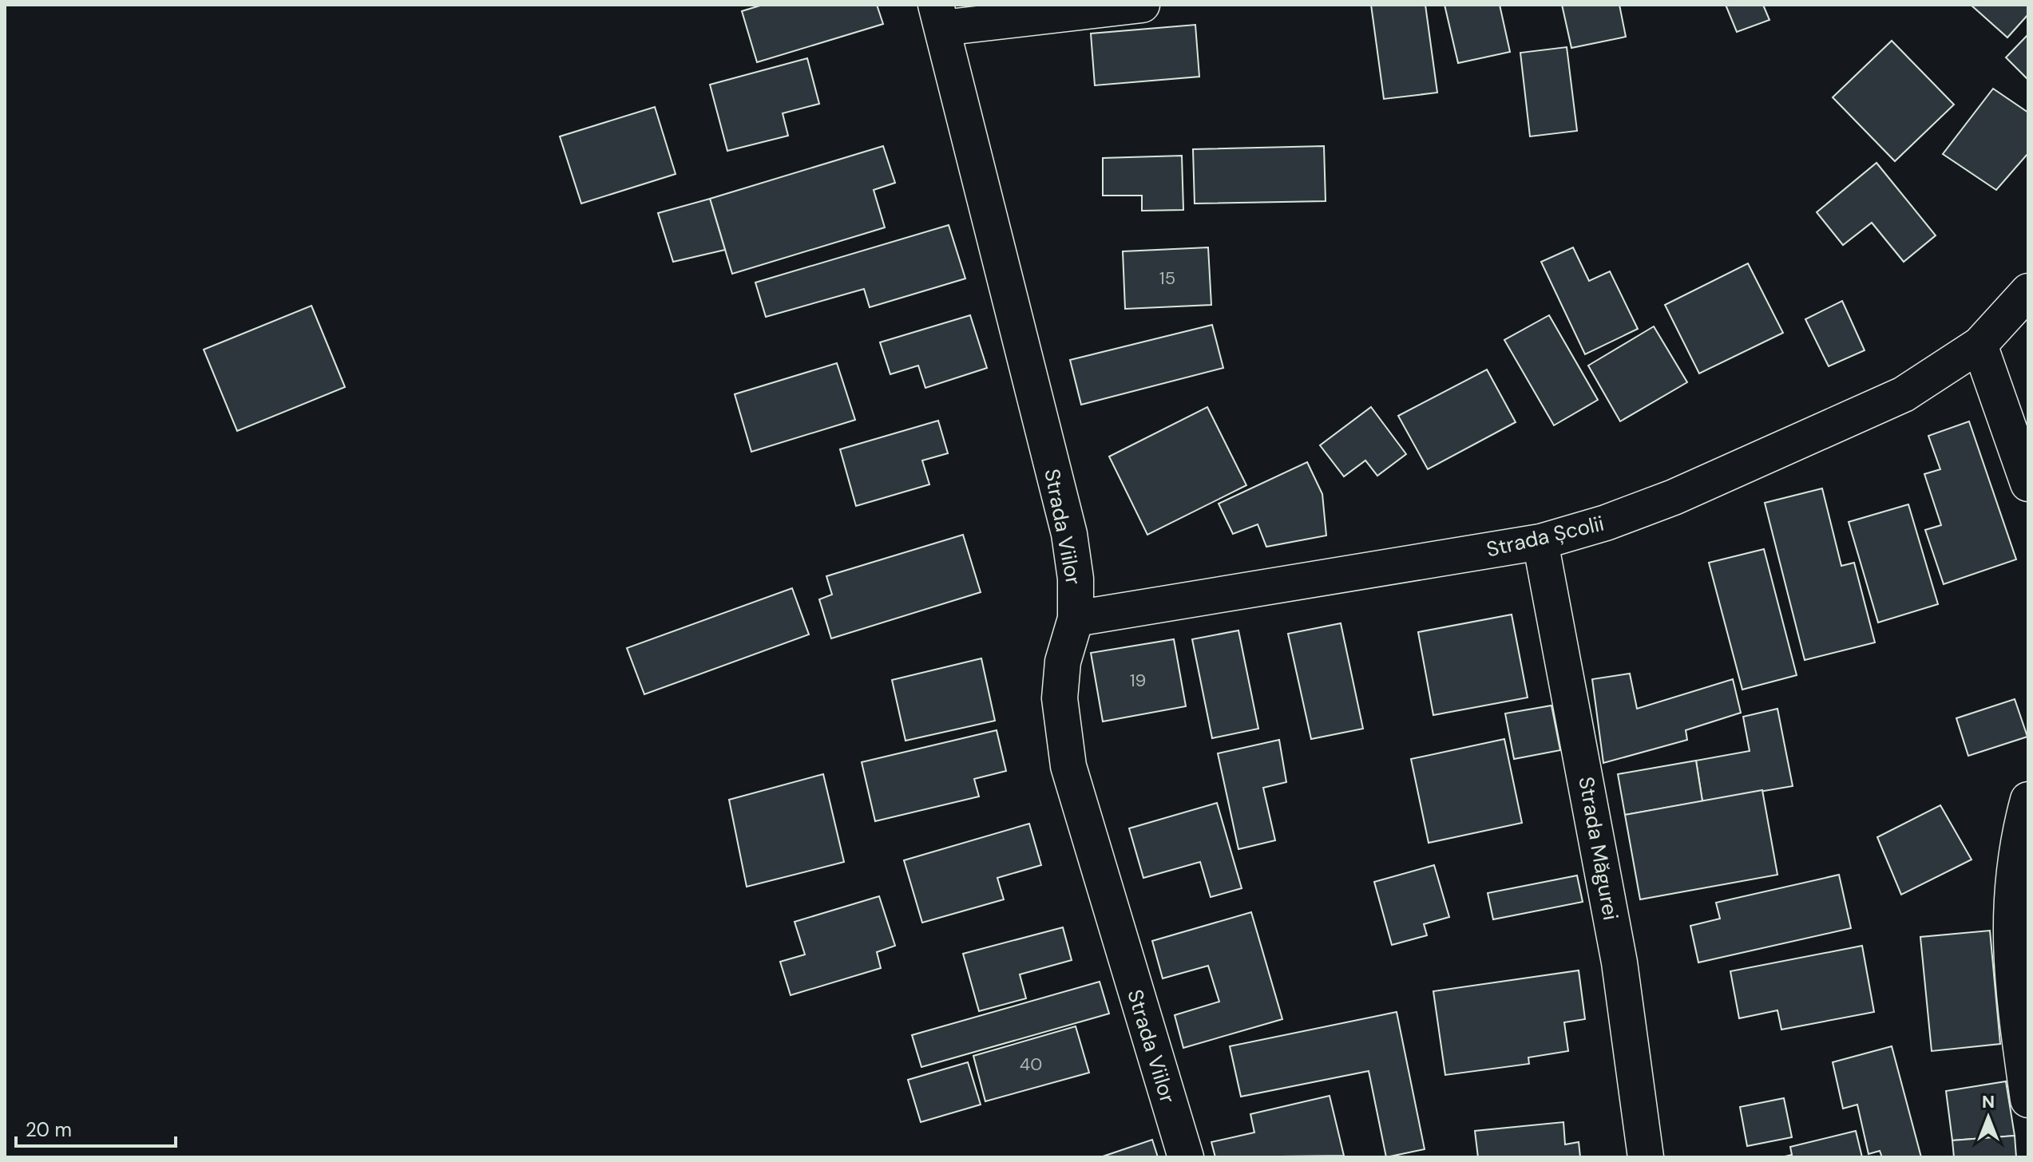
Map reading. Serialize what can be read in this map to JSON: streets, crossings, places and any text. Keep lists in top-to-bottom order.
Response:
{
  "streets": {
    "street": ["Strada Viilor", "Strada Școlii", "Strada Măgurei"]
  },
  "crossings": [
    ["Strada Viilor", "Strada Școlii"],
    ["Strada Școlii", "Strada Măgurei"]
  ],
  "house_numbers": ["15", "19", "40"],
  "scale_bar": "20 m",
  "north": "top"
}
